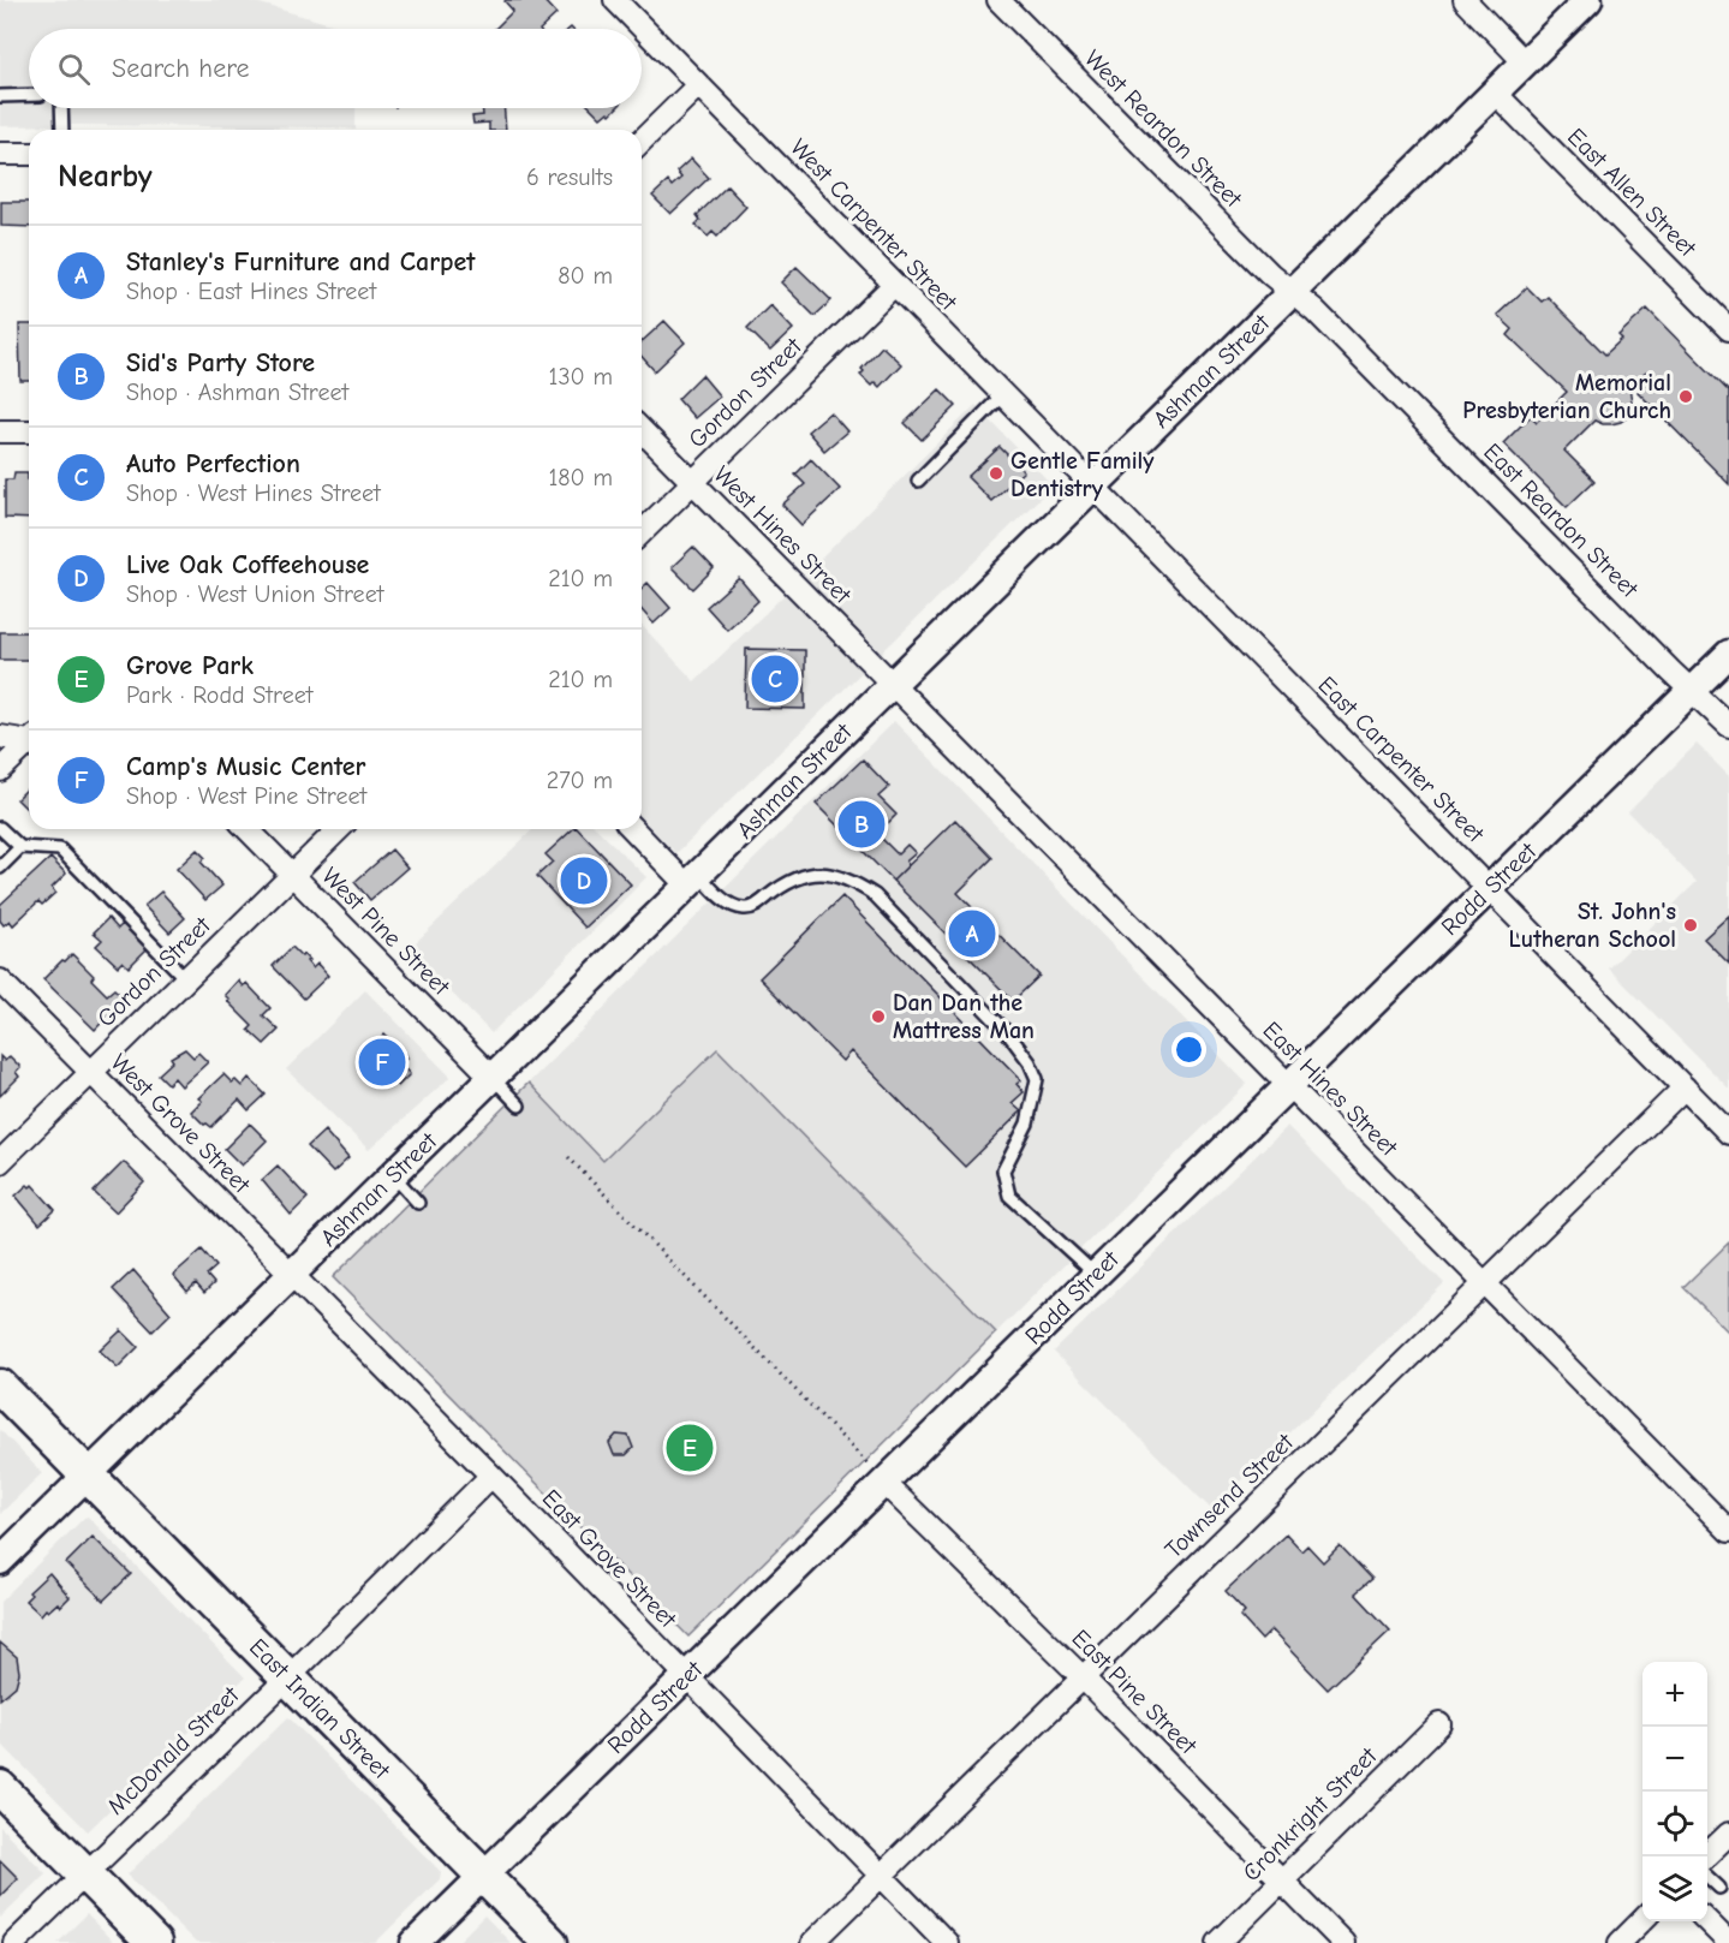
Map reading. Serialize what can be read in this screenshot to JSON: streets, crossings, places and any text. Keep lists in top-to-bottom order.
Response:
{
  "streets": {
    "highway": ["East Indian Street"],
    "street": [
      "West Reardon Street",
      "East Allen Street",
      "West Carpenter Street",
      "Ashman Street",
      "Gordon Street",
      "East Reardon Street",
      "West Hines Street",
      "East Carpenter Street",
      "Rodd Street",
      "West Pine Street",
      "East Hines Street",
      "West Grove Street",
      "Townsend Street",
      "East Grove Street",
      "East Pine Street",
      "McDonald Street",
      "Cronkright Street"
    ]
  },
  "crossings": [
    ["West Reardon Street", "Ashman Street"],
    ["West Reardon Street", "East Reardon Street"],
    ["East Allen Street", "Ashman Street"],
    ["West Carpenter Street", "Ashman Street"],
    ["West Carpenter Street", "Gordon Street"],
    ["West Carpenter Street", "East Carpenter Street"],
    ["Ashman Street", "East Reardon Street"],
    ["Ashman Street", "West Hines Street"],
    ["Ashman Street", "East Carpenter Street"],
    ["Ashman Street", "West Pine Street"],
    ["Ashman Street", "East Hines Street"],
    ["Ashman Street", "West Grove Street"],
    ["Ashman Street", "East Grove Street"],
    ["Ashman Street", "East Indian Street"],
    ["Gordon Street", "West Hines Street"],
    ["Gordon Street", "West Pine Street"],
    ["Gordon Street", "West Grove Street"],
    ["East Reardon Street", "Rodd Street"],
    ["West Hines Street", "East Hines Street"],
    ["East Carpenter Street", "Rodd Street"],
    ["East Carpenter Street", "Townsend Street"],
    ["Rodd Street", "East Hines Street"],
    ["Rodd Street", "East Grove Street"],
    ["Rodd Street", "East Pine Street"],
    ["Rodd Street", "East Indian Street"],
    ["East Hines Street", "Townsend Street"],
    ["West Grove Street", "East Grove Street"],
    ["Townsend Street", "East Grove Street"],
    ["Townsend Street", "East Pine Street"],
    ["East Grove Street", "McDonald Street"],
    ["East Pine Street", "Cronkright Street"],
    ["East Indian Street", "McDonald Street"]
  ],
  "places": [
    "Memorial Presbyterian Church",
    "Gentle Family Dentistry",
    "St. John's Lutheran School",
    "Dan Dan the Mattress Man"
  ],
  "page": {
    "search": "Search here",
    "heading": ["Nearby", "6 results"],
    "list": [
      {
        "mark": "A",
        "name": "Stanley's Furniture and Carpet",
        "note": "Shop · East Hines Street",
        "value": "80 m"
      },
      {
        "mark": "B",
        "name": "Sid's Party Store",
        "note": "Shop · Ashman Street",
        "value": "130 m"
      },
      {
        "mark": "C",
        "name": "Auto Perfection",
        "note": "Shop · West Hines Street",
        "value": "180 m"
      },
      {
        "mark": "D",
        "name": "Live Oak Coffeehouse",
        "note": "Shop · West Union Street",
        "value": "210 m"
      },
      {
        "mark": "E",
        "name": "Grove Park",
        "note": "Park · Rodd Street",
        "value": "210 m"
      },
      {
        "mark": "F",
        "name": "Camp's Music Center",
        "note": "Shop · West Pine Street",
        "value": "270 m"
      }
    ],
    "pins": [
      "C",
      "B",
      "D",
      "A",
      "F",
      "E"
    ],
    "map_buttons": ["+", "−"]
  }
}
